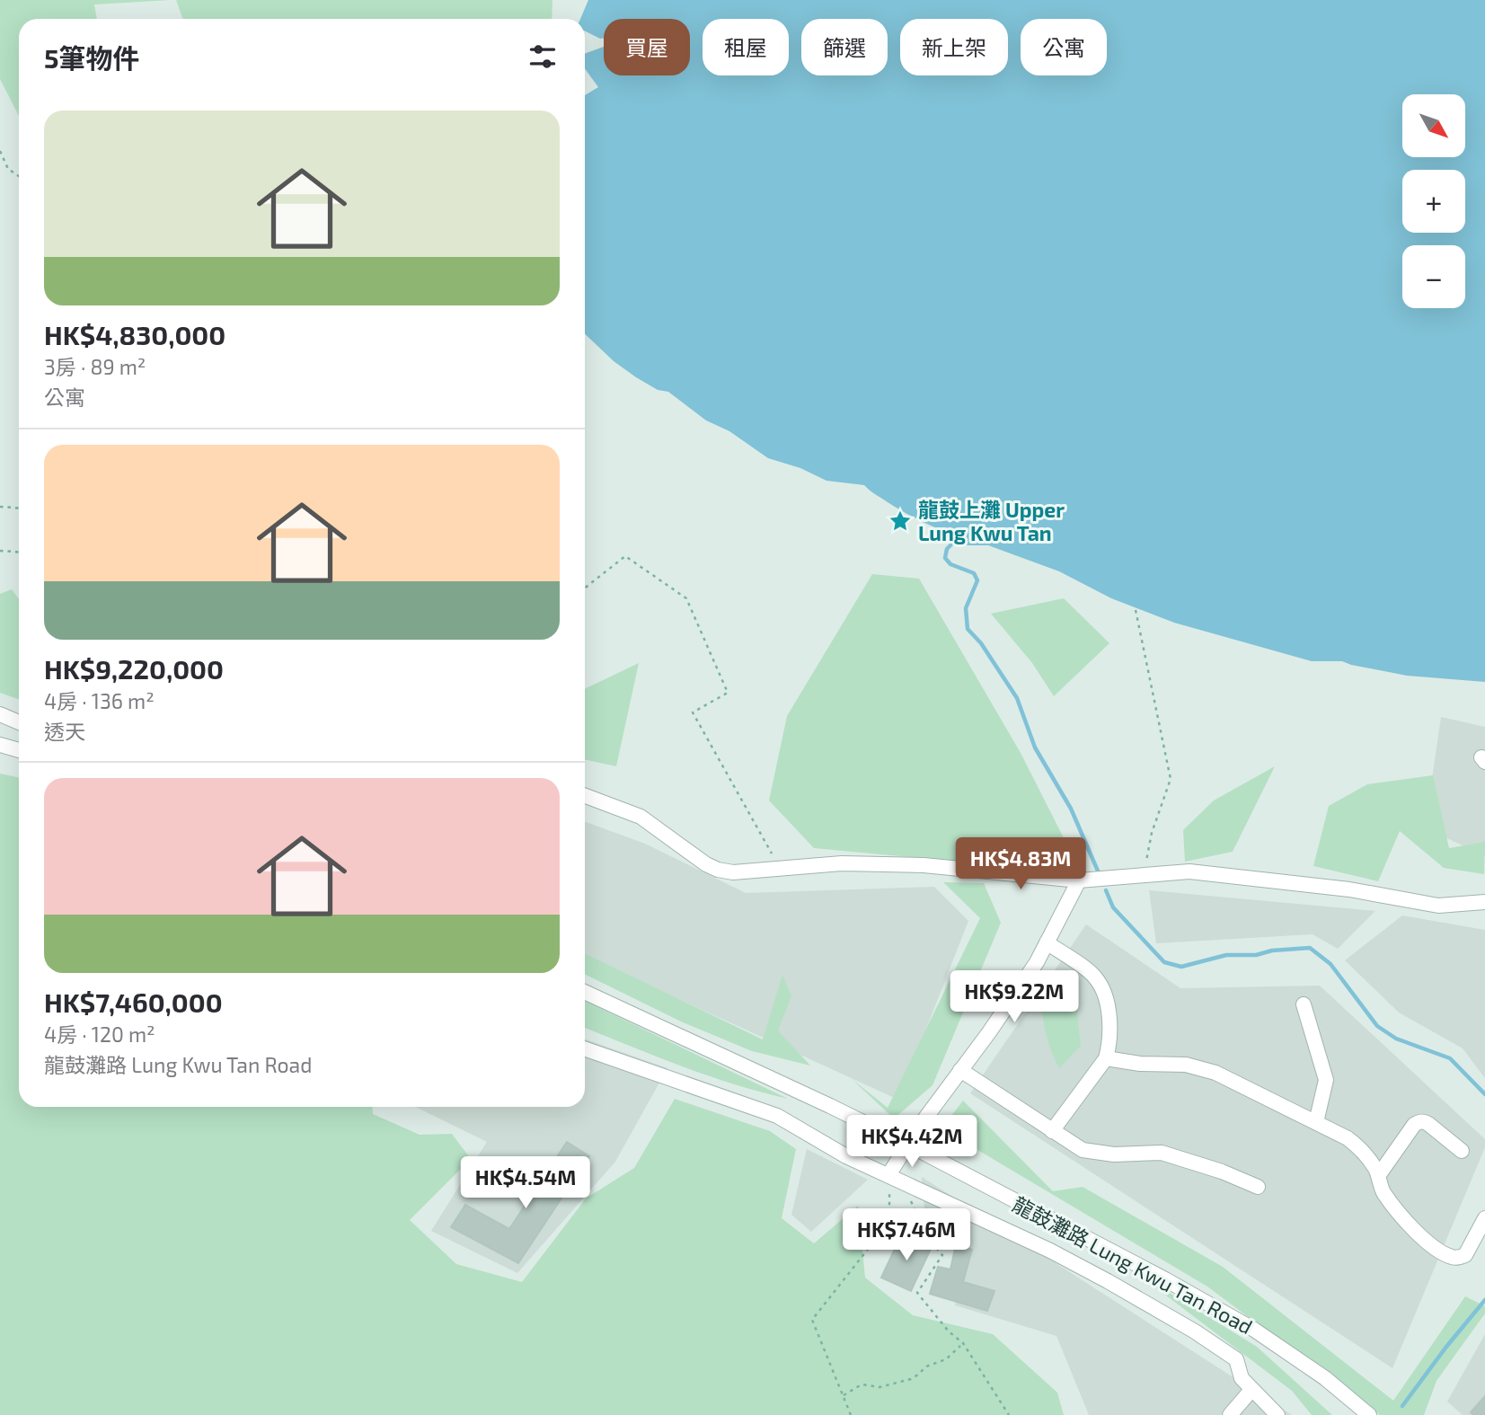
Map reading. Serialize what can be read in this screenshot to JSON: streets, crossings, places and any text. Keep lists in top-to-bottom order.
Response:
{
  "streets": {
    "street": ["龍鼓灘路 Lung Kwu Tan Road"]
  },
  "places": {
    "place": ["龍鼓上灘 Upper Lung Kwu Tan"]
  },
  "north": "bottom right",
  "page": {
    "chip": [
      "買屋",
      "租屋",
      "篩選",
      "新上架",
      "公寓"
    ],
    "heading": "5筆物件",
    "map_buttons": ["+", "−"],
    "list": [
      {
        "name": "HK$4,830,000",
        "note": "3房 · 89 m² · 公寓"
      },
      {
        "name": "HK$9,220,000",
        "note": "4房 · 136 m² · 透天"
      },
      {
        "name": "HK$7,460,000",
        "note": "4房 · 120 m² · 龍鼓灘路 Lung Kwu Tan Road"
      }
    ],
    "price": [
      "HK$4.83M",
      "HK$9.22M",
      "HK$4.42M",
      "HK$4.54M",
      "HK$7.46M"
    ]
  }
}
